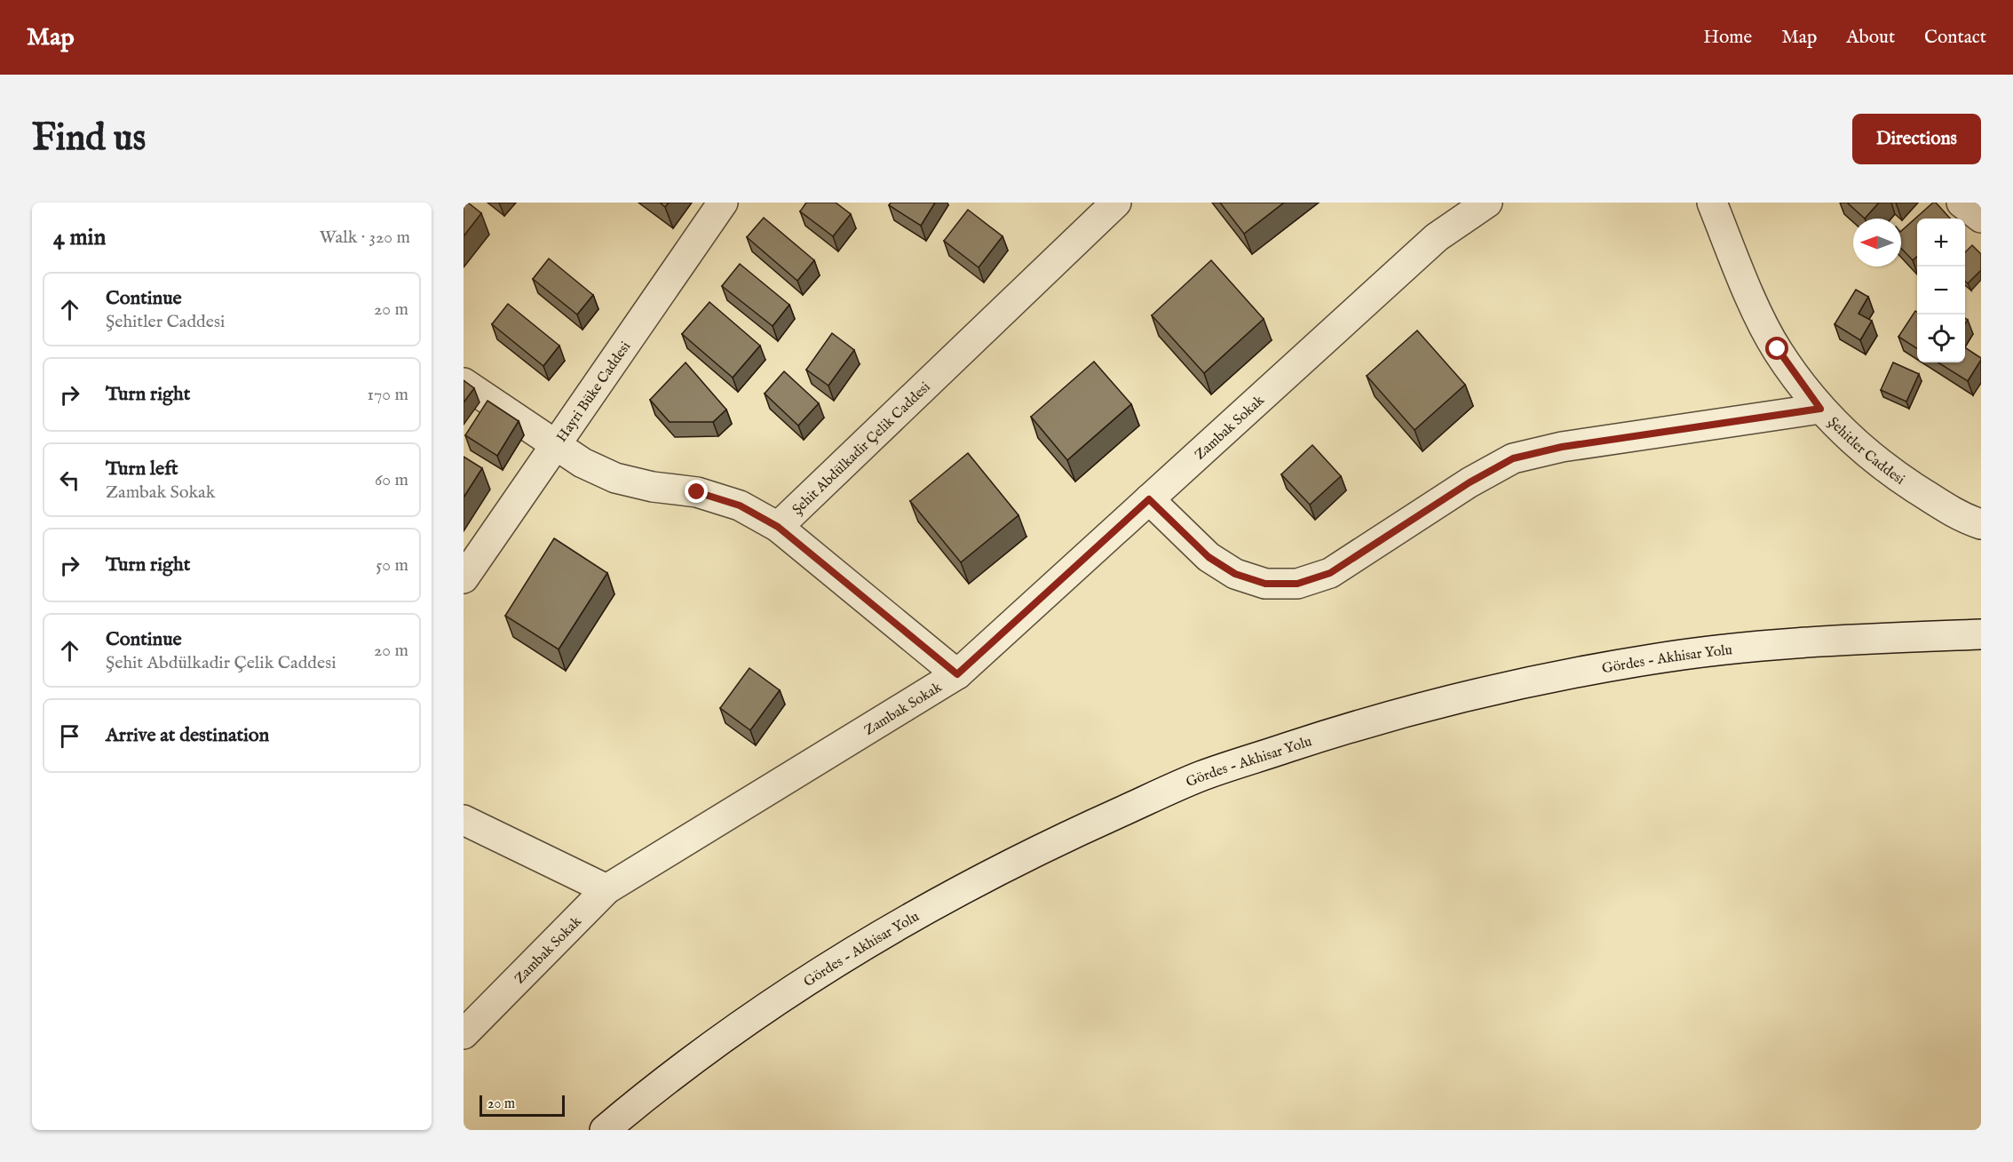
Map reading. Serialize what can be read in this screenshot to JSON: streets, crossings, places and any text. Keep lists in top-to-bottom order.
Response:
{
  "streets": {
    "street": [
      "Hayri Büke Caddesi",
      "Zambak Sokak",
      "Şehit Abdülkadir Çelik Caddesi",
      "Şehitler Caddesi",
      "Gördes - Akhisar Yolu"
    ]
  },
  "crossings": [
    ["Hayri Büke Caddesi", "Şehit Abdülkadir Çelik Caddesi"]
  ],
  "scale_bar": "20 m",
  "north": "left",
  "page": {
    "header": "Map",
    "nav": [
      "Home",
      "Map",
      "About",
      "Contact"
    ],
    "buttons": "Directions",
    "title": "Find us",
    "heading": ["4 min", "Walk · 320 m"],
    "map_buttons": ["+", "−"],
    "list": [
      ["Continue", "Şehitler Caddesi", "20 m"],
      ["Turn right", "170 m"],
      ["Turn left", "Zambak Sokak", "60 m"],
      ["Turn right", "50 m"],
      ["Continue", "Şehit Abdülkadir Çelik Caddesi", "20 m"],
      "Arrive at destination"
    ],
    "scale": "20 m"
  }
}
